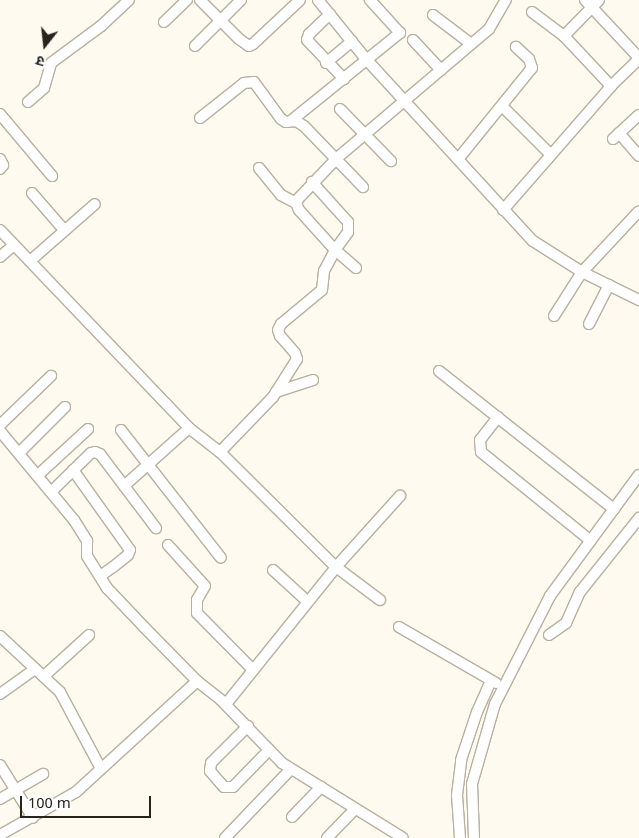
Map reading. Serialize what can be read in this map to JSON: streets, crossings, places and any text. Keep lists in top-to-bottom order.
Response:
{
  "scale_bar": "100 m",
  "north": "bottom"
}
